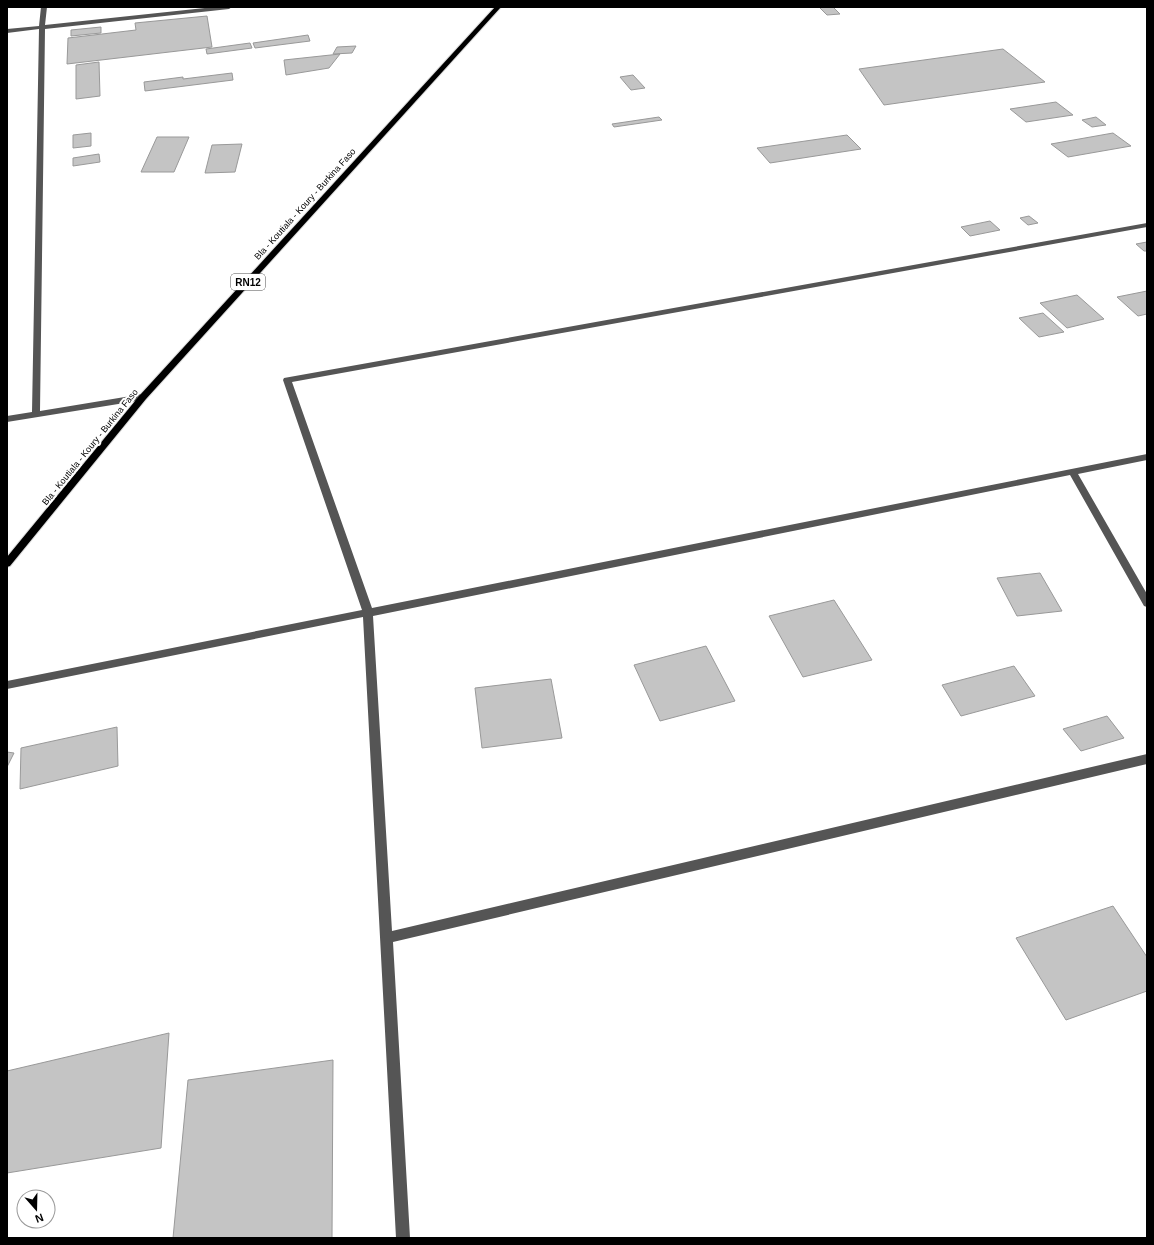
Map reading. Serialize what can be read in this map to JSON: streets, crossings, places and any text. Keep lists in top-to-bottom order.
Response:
{
  "streets": {
    "main road": ["Bla - Koutiala - Koury - Burkina Faso", "RN12"]
  },
  "north": "bottom"
}
